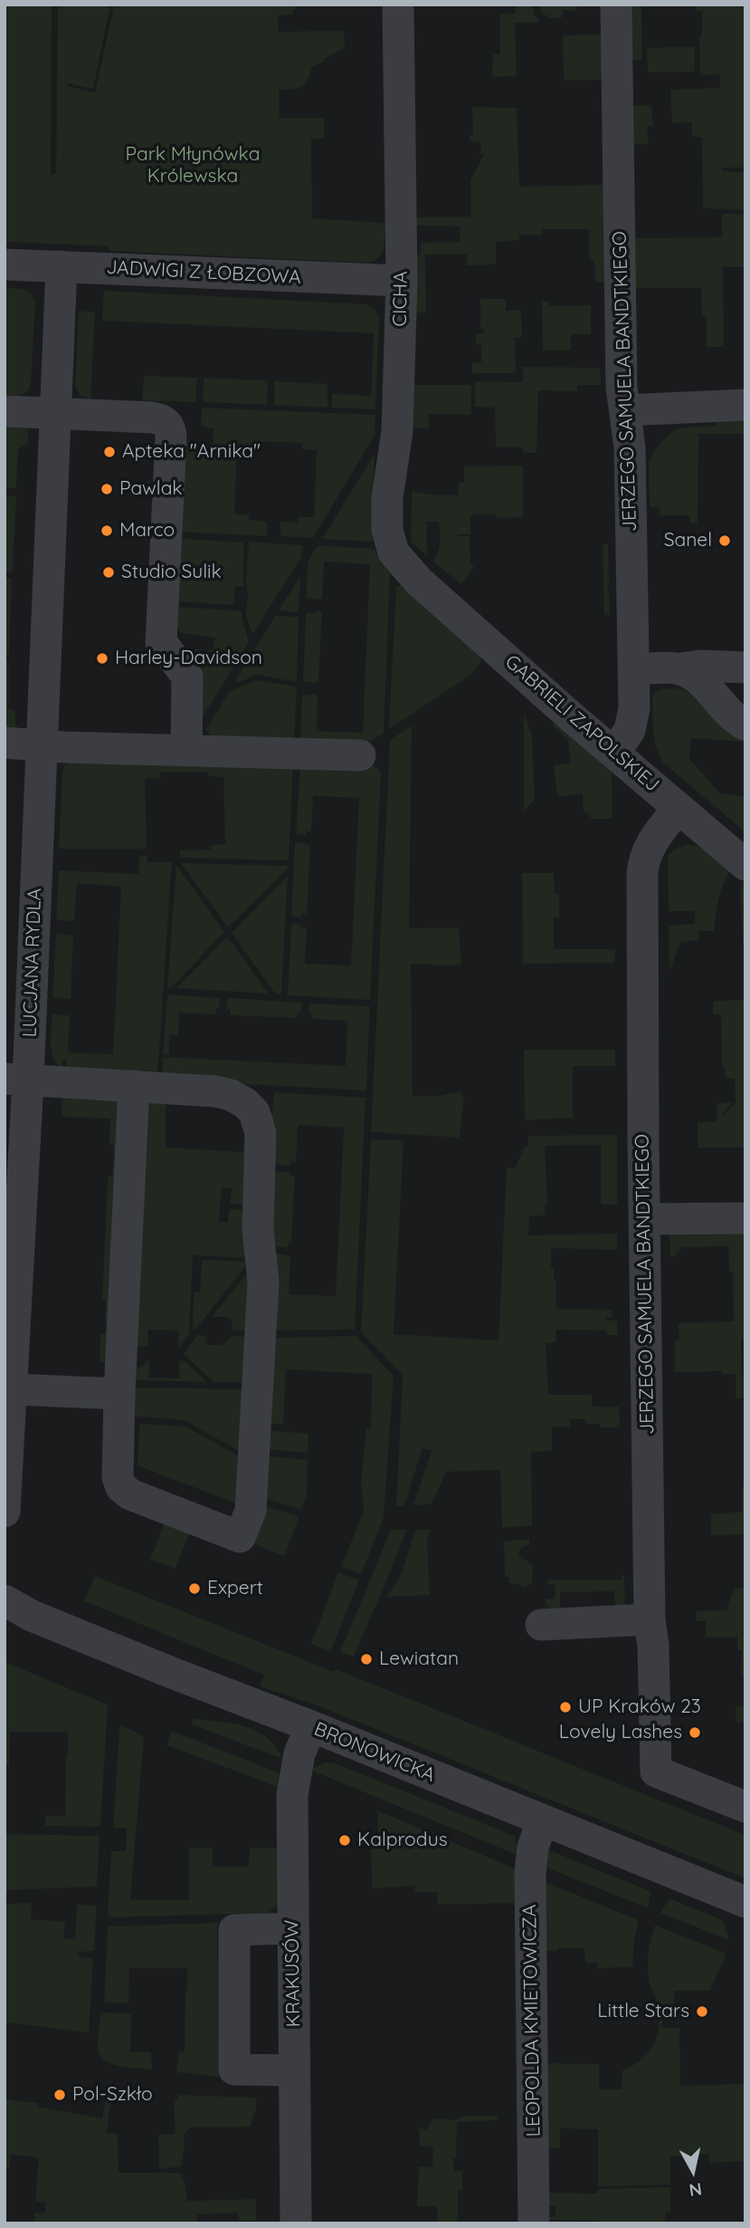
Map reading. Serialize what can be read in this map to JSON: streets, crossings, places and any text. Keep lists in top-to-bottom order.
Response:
{
  "streets": {
    "street": [
      "JADWIGI Z ŁOBZOWA",
      "CICHA",
      "JERZEGO SAMUELA BANDTKIEGO",
      "GABRIELI ZAPOLSKIEJ",
      "LUCJANA RYDLA",
      "BRONOWICKA",
      "KRAKUSÓW",
      "LEOPOLDA KMIETOWICZA"
    ]
  },
  "crossings": [
    ["JADWIGI Z ŁOBZOWA", "CICHA"],
    ["JADWIGI Z ŁOBZOWA", "LUCJANA RYDLA"],
    ["CICHA", "GABRIELI ZAPOLSKIEJ"],
    ["JERZEGO SAMUELA BANDTKIEGO", "GABRIELI ZAPOLSKIEJ"],
    ["BRONOWICKA", "KRAKUSÓW"],
    ["BRONOWICKA", "LEOPOLDA KMIETOWICZA"]
  ],
  "parks": ["Park Młynówka Królewska"],
  "places": [
    "Apteka \"Arnika\"",
    "Pawlak",
    "Marco",
    "Sanel",
    "Studio Sulik",
    "Harley-Davidson",
    "Expert",
    "Lewiatan",
    "UP Kraków 23",
    "Lovely Lashes",
    "Kalprodus",
    "Little Stars",
    "Pol-Szkło"
  ],
  "north": "bottom"
}
